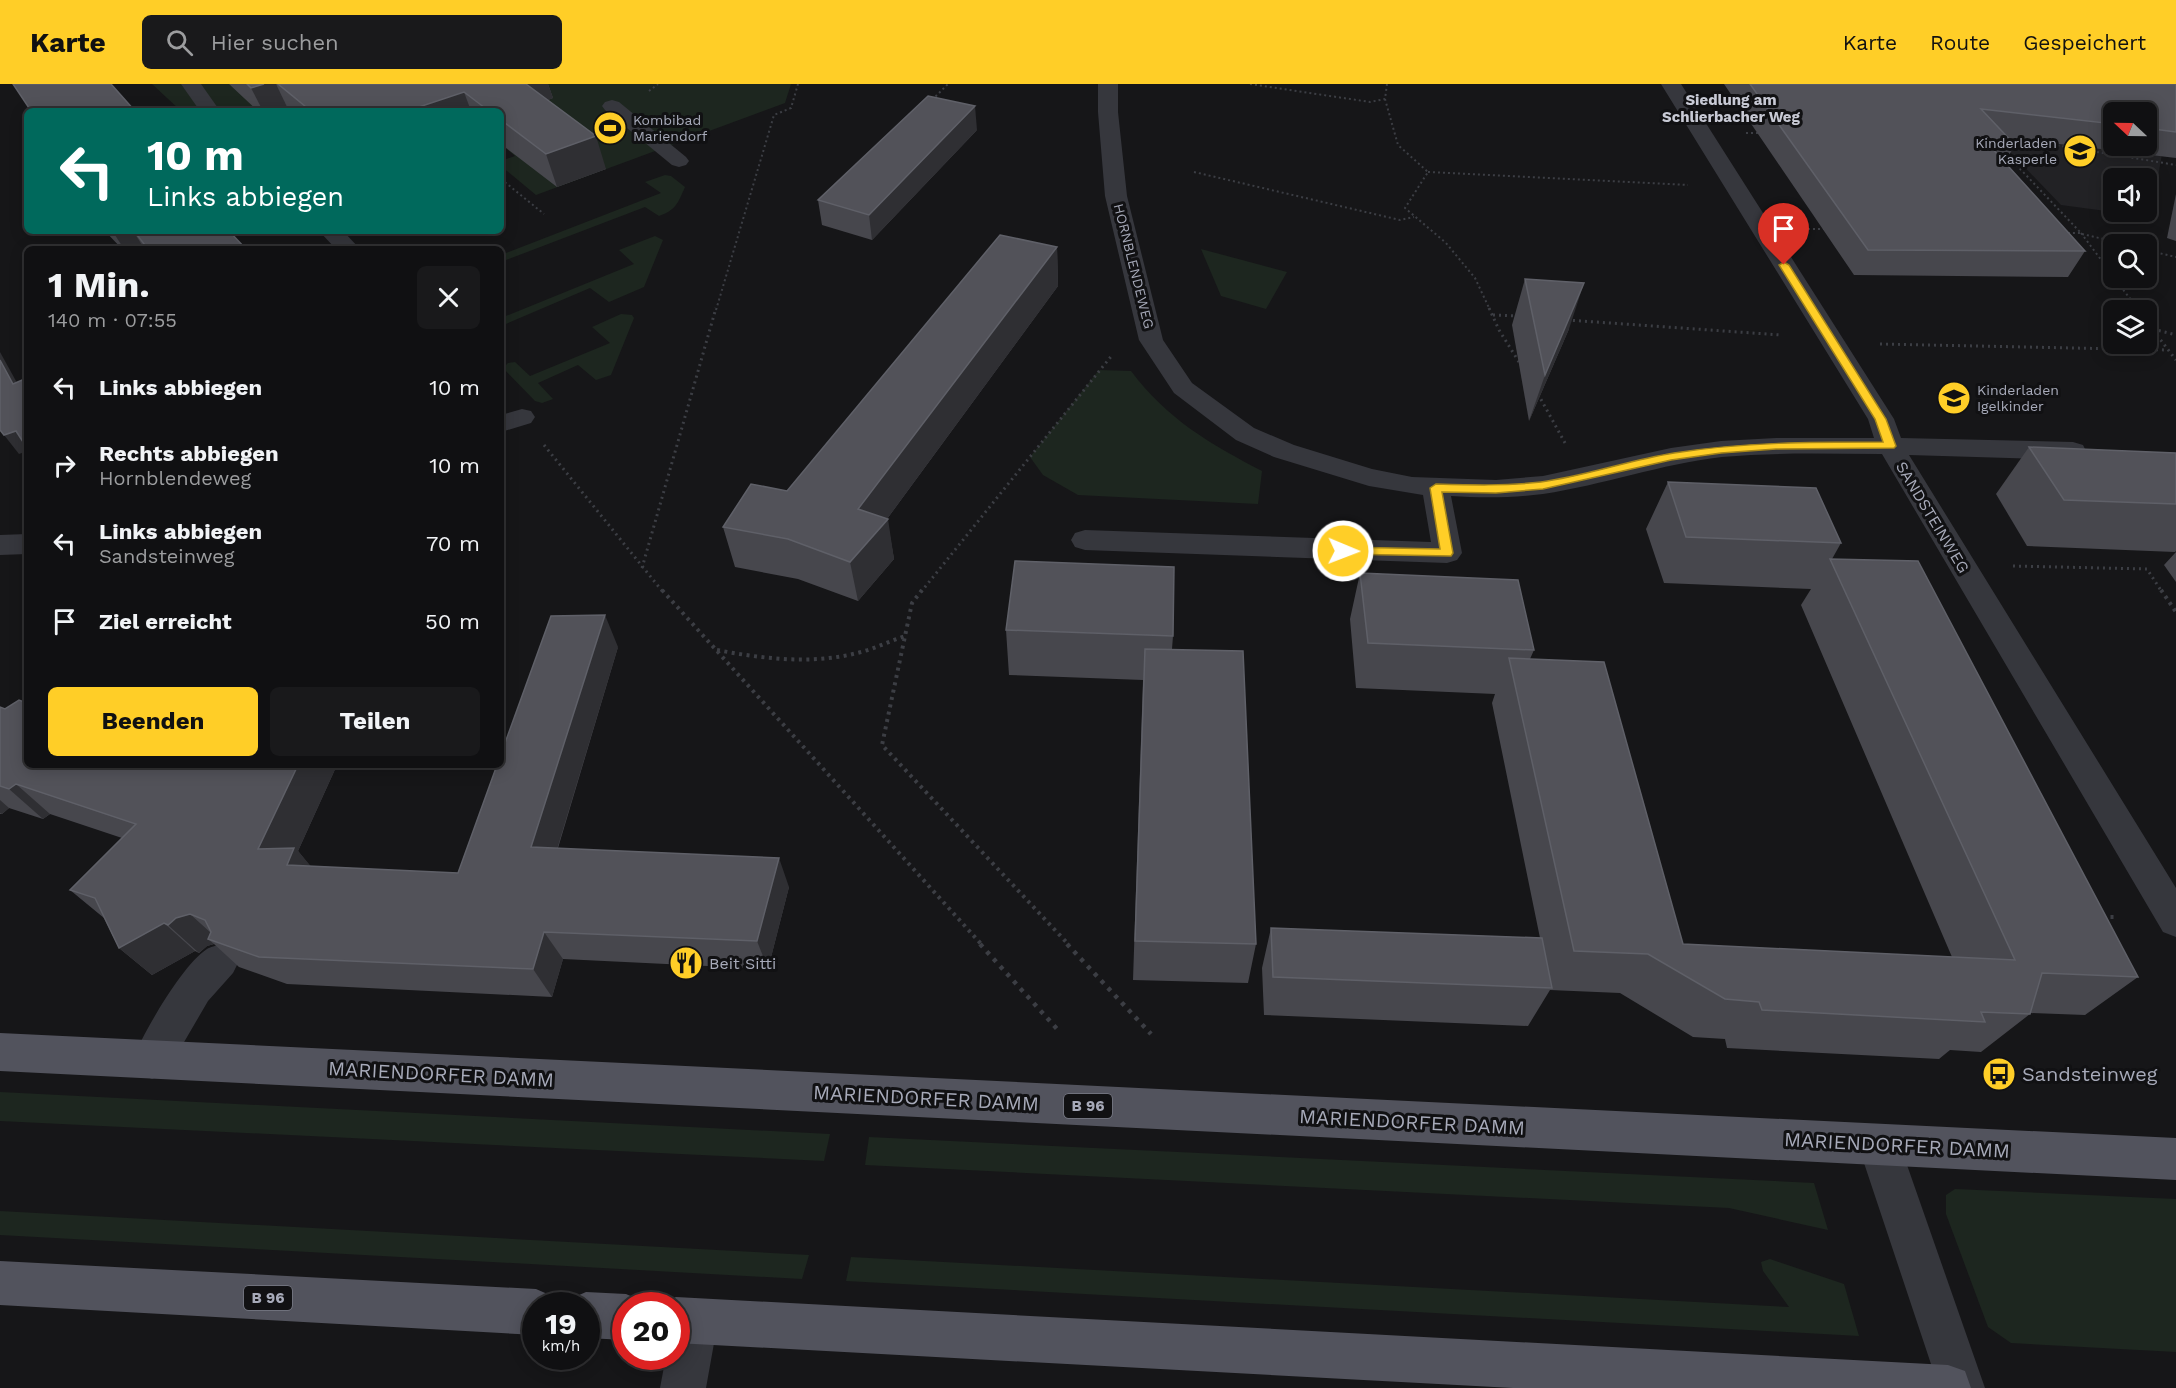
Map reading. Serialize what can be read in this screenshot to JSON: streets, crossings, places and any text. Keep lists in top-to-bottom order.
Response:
{
  "streets": {
    "main road": ["MARIENDORFER DAMM", "B 96"],
    "street": ["HORNBLENDEWEG", "SANDSTEINWEG"]
  },
  "crossings": [
    ["HORNBLENDEWEG", "SANDSTEINWEG"]
  ],
  "districts": ["Siedlung am Schlierbacher Weg"],
  "places": {
    "sports": ["Kombibad Mariendorf"],
    "school or university": ["Kinderladen Kasperle", "Kinderladen Igelkinder"],
    "restaurant": ["Beit Sitti"],
    "bus stop": ["Sandsteinweg"]
  },
  "north": "left",
  "page": {
    "header": "Karte",
    "search": "Hier suchen",
    "nav": ["Karte", "Route", "Gespeichert"],
    "turn": ["10 m", "Links abbiegen"],
    "heading": ["1 Min.", "140 m · 07:55"],
    "list": [
      {
        "name": "Links abbiegen",
        "value": "10 m"
      },
      {
        "name": "Rechts abbiegen",
        "note": "Hornblendeweg",
        "value": "10 m"
      },
      {
        "name": "Links abbiegen",
        "note": "Sandsteinweg",
        "value": "70 m"
      },
      {
        "name": "Ziel erreicht",
        "value": "50 m"
      }
    ],
    "buttons": ["Beenden", "Teilen"],
    "speed": "19 km/h",
    "limit": "20"
  }
}
